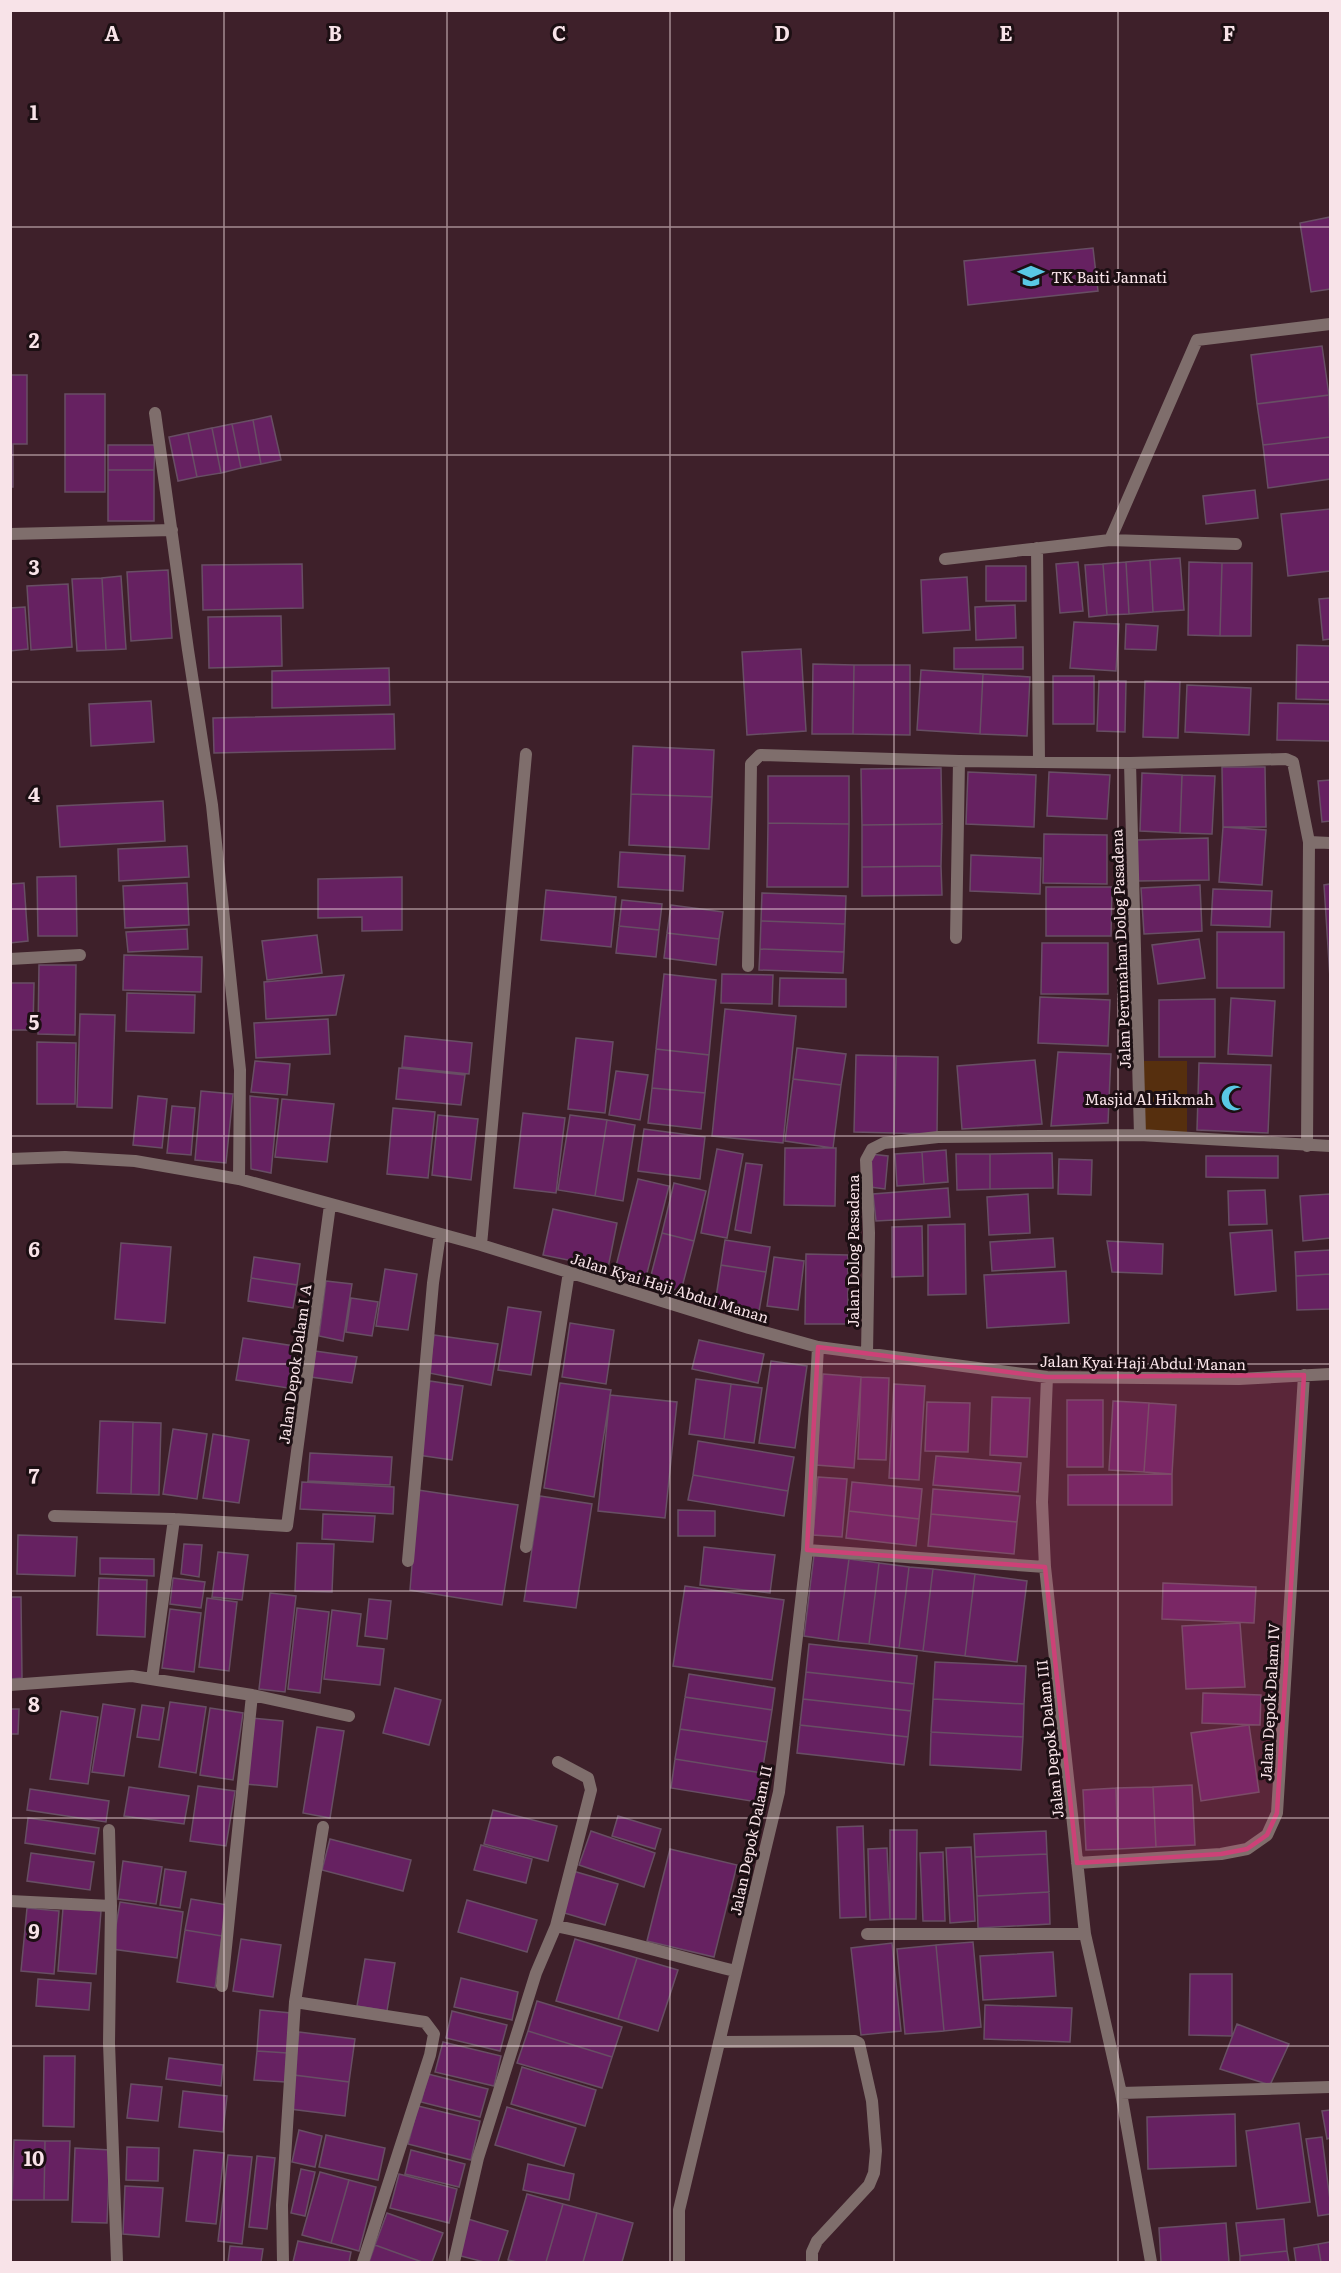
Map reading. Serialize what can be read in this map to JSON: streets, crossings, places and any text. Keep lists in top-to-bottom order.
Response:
{
  "streets": {
    "street": [
      "Jalan Perumahan Dolog Pasadena",
      "Jalan Dolog Pasadena",
      "Jalan Kyai Haji Abdul Manan",
      "Jalan Depok Dalam I A",
      "Jalan Depok Dalam IV",
      "Jalan Depok Dalam III",
      "Jalan Depok Dalam II"
    ]
  },
  "crossings": [
    ["Jalan Perumahan Dolog Pasadena", "Jalan Dolog Pasadena"],
    ["Jalan Dolog Pasadena", "Jalan Kyai Haji Abdul Manan"],
    ["Jalan Kyai Haji Abdul Manan", "Jalan Depok Dalam I A"],
    ["Jalan Kyai Haji Abdul Manan", "Jalan Depok Dalam IV"],
    ["Jalan Kyai Haji Abdul Manan", "Jalan Depok Dalam III"],
    ["Jalan Kyai Haji Abdul Manan", "Jalan Depok Dalam II"],
    ["Jalan Depok Dalam IV", "Jalan Depok Dalam III"]
  ],
  "places": {
    "school or university": ["TK Baiti Jannati"],
    "mosque": ["Masjid Al Hikmah"]
  },
  "grid": {
    "columns": [
      "A",
      "B",
      "C",
      "D",
      "E",
      "F"
    ],
    "rows": [
      "1",
      "2",
      "3",
      "4",
      "5",
      "6",
      "7",
      "8",
      "9",
      "10"
    ]
  }
}
